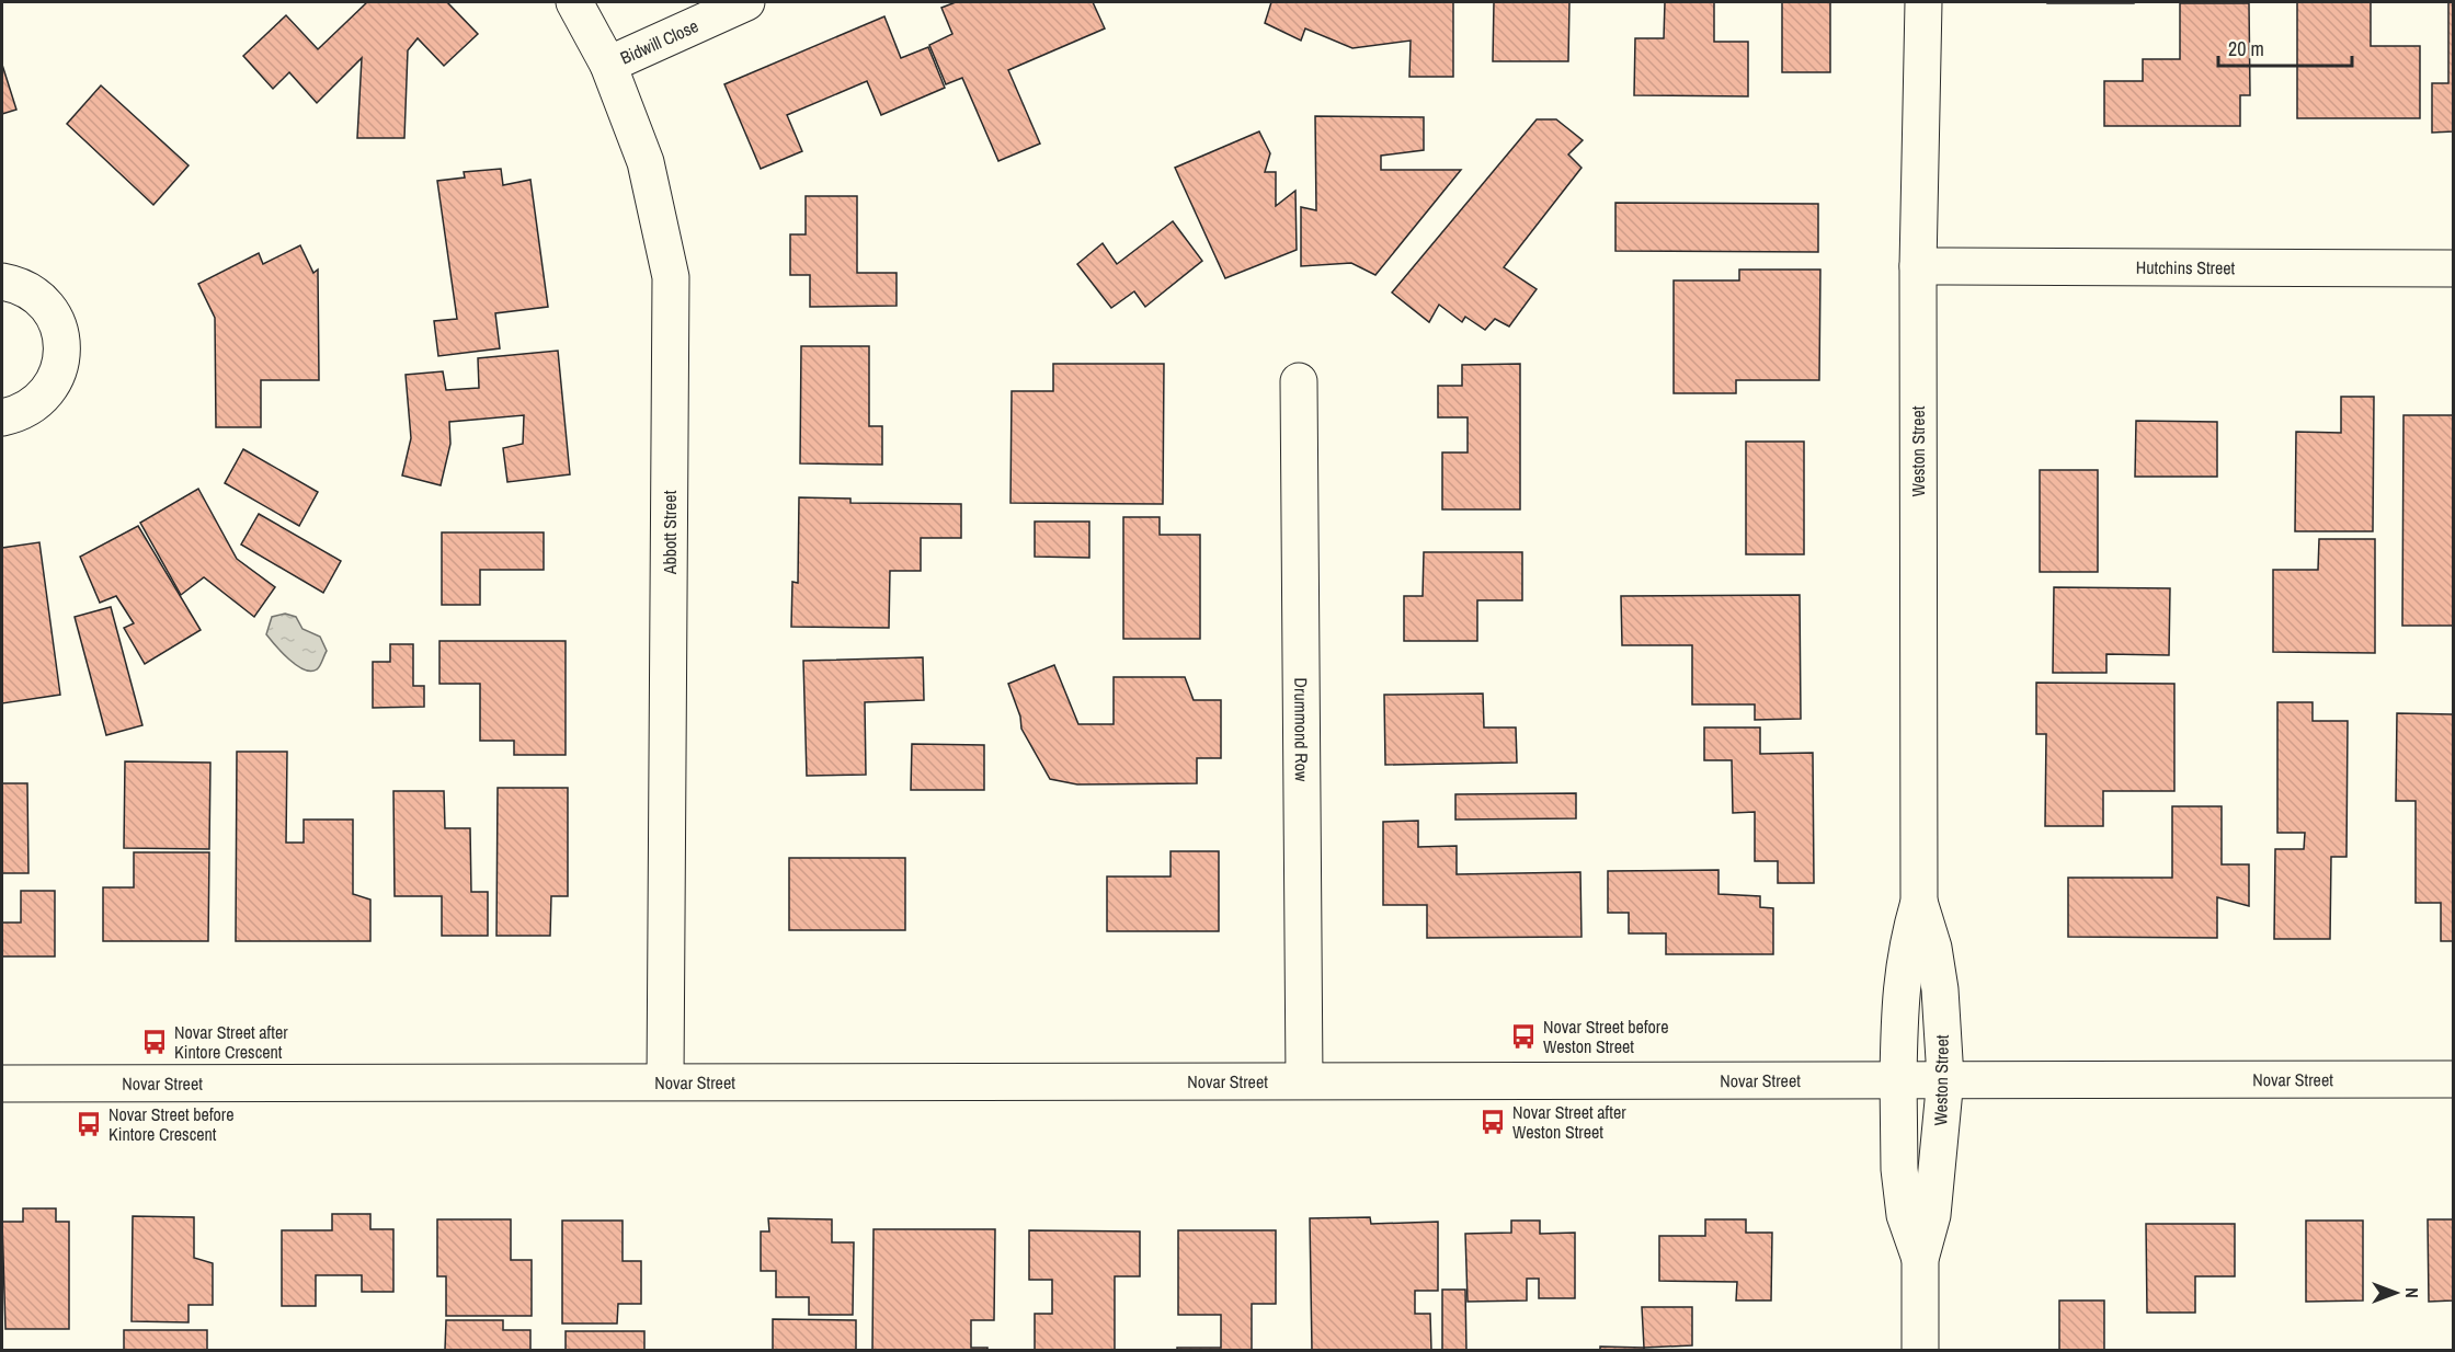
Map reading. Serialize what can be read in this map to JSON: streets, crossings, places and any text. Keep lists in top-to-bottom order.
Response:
{
  "streets": {
    "street": [
      "Bidwill Close",
      "Hutchins Street",
      "Weston Street",
      "Abbott Street",
      "Drummond Row",
      "Novar Street"
    ]
  },
  "crossings": [
    ["Bidwill Close", "Abbott Street"],
    ["Hutchins Street", "Weston Street"],
    ["Weston Street", "Novar Street"],
    ["Abbott Street", "Novar Street"],
    ["Drummond Row", "Novar Street"]
  ],
  "places": {
    "bus stop": [
      "Novar Street before Weston Street",
      "Novar Street after Kintore Crescent",
      "Novar Street after Weston Street",
      "Novar Street before Kintore Crescent"
    ]
  },
  "scale_bar": "20 m",
  "north": "right"
}
